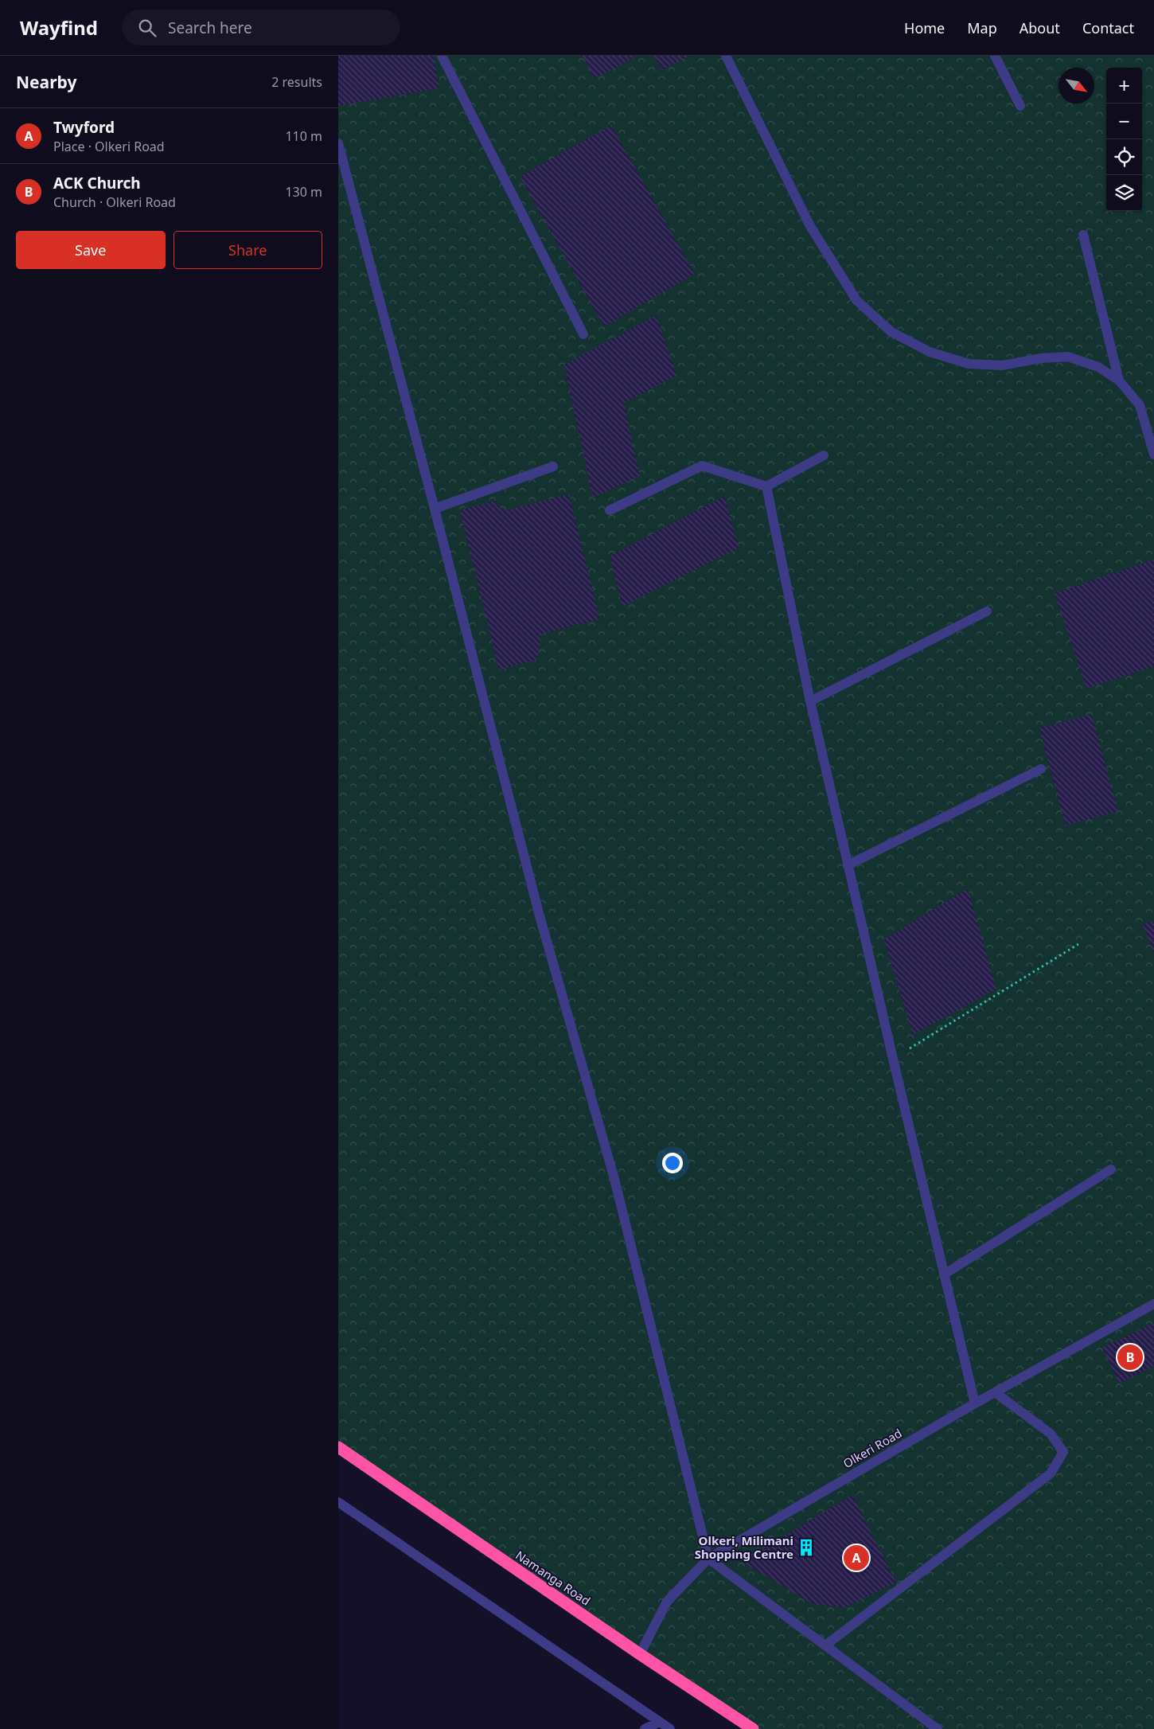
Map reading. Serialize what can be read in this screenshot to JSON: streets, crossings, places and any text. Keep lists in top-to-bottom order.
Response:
{
  "streets": {
    "highway": ["Namanga Road"],
    "street": ["Olkeri Road"]
  },
  "crossings": [
    ["Olkeri Road", "Namanga Road"]
  ],
  "places": {
    "building": ["Olkeri, Milimani Shopping Centre"]
  },
  "north": "bottom right",
  "page": {
    "header": "Wayfind",
    "search": "Search here",
    "nav": [
      "Home",
      "Map",
      "About",
      "Contact"
    ],
    "heading": ["Nearby", "2 results"],
    "map_buttons": ["+", "−"],
    "list": [
      {
        "mark": "A",
        "name": "Twyford",
        "note": "Place · Olkeri Road",
        "value": "110 m"
      },
      {
        "mark": "B",
        "name": "ACK Church",
        "note": "Church · Olkeri Road",
        "value": "130 m"
      }
    ],
    "buttons": ["Save", "Share"],
    "pins": ["B", "A"]
  }
}
